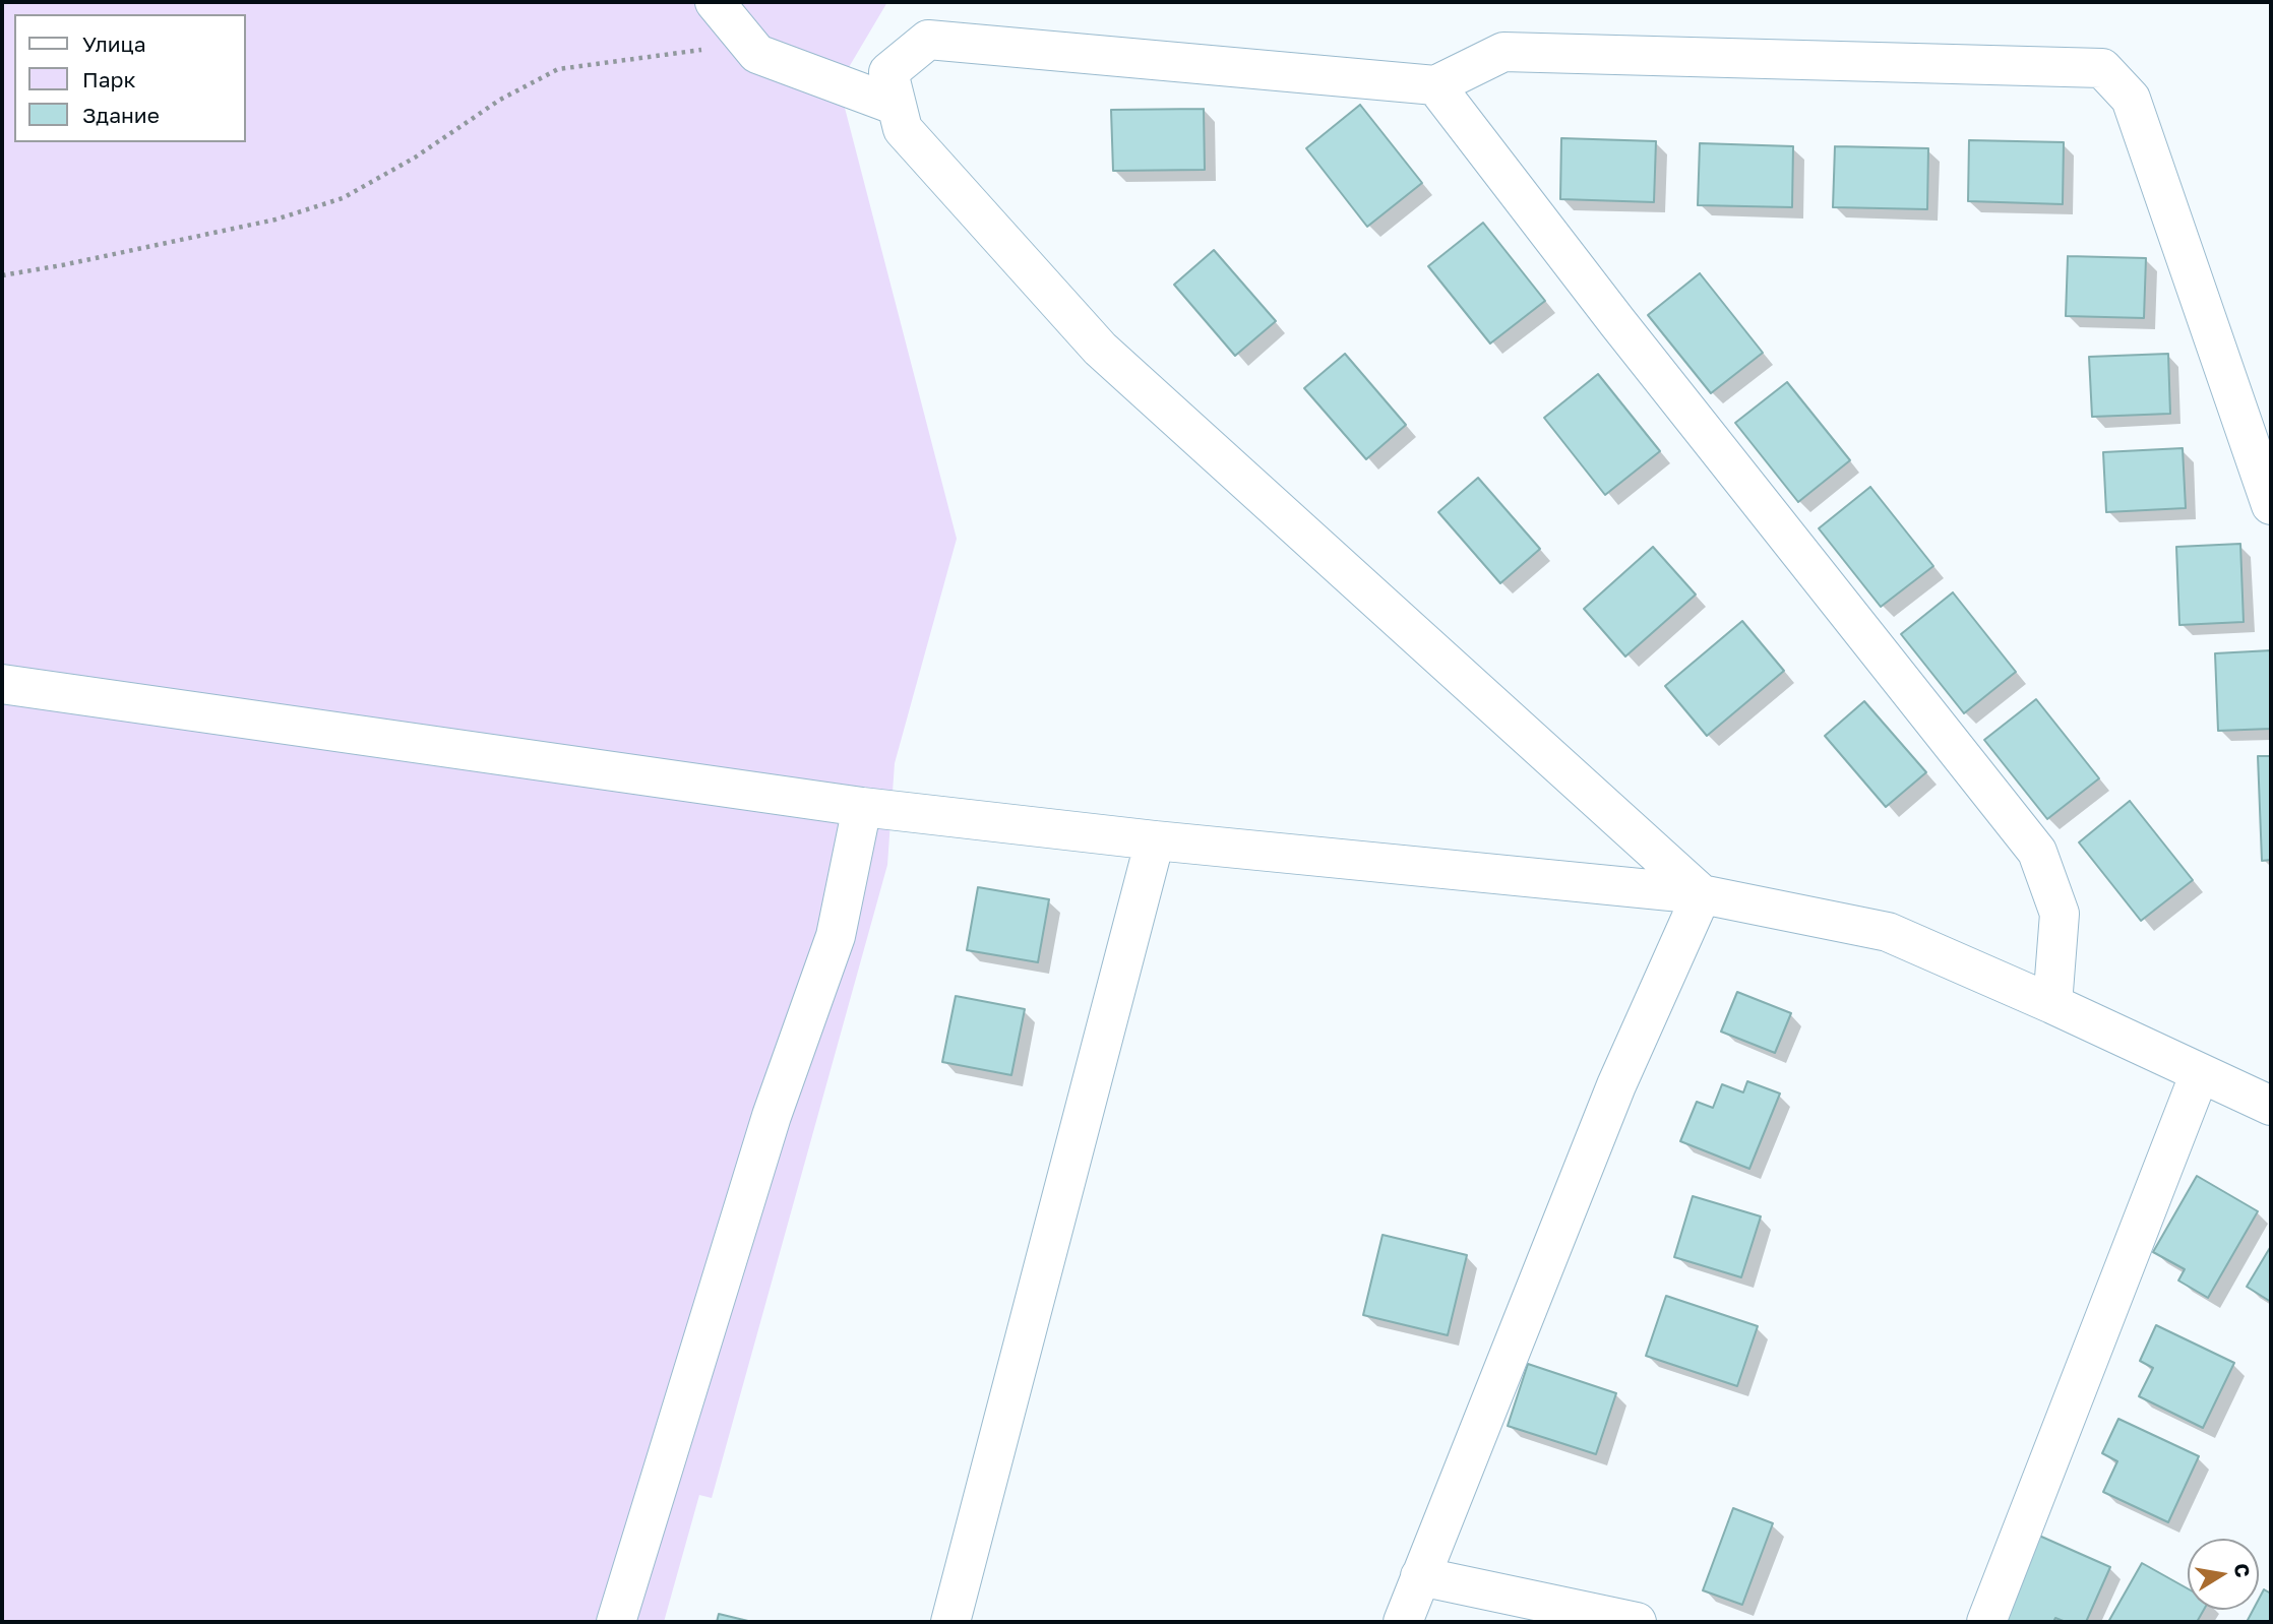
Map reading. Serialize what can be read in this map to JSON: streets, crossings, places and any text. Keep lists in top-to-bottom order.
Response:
{
  "legend": ["Улица", "Парк", "Здание"],
  "north": "right"
}
